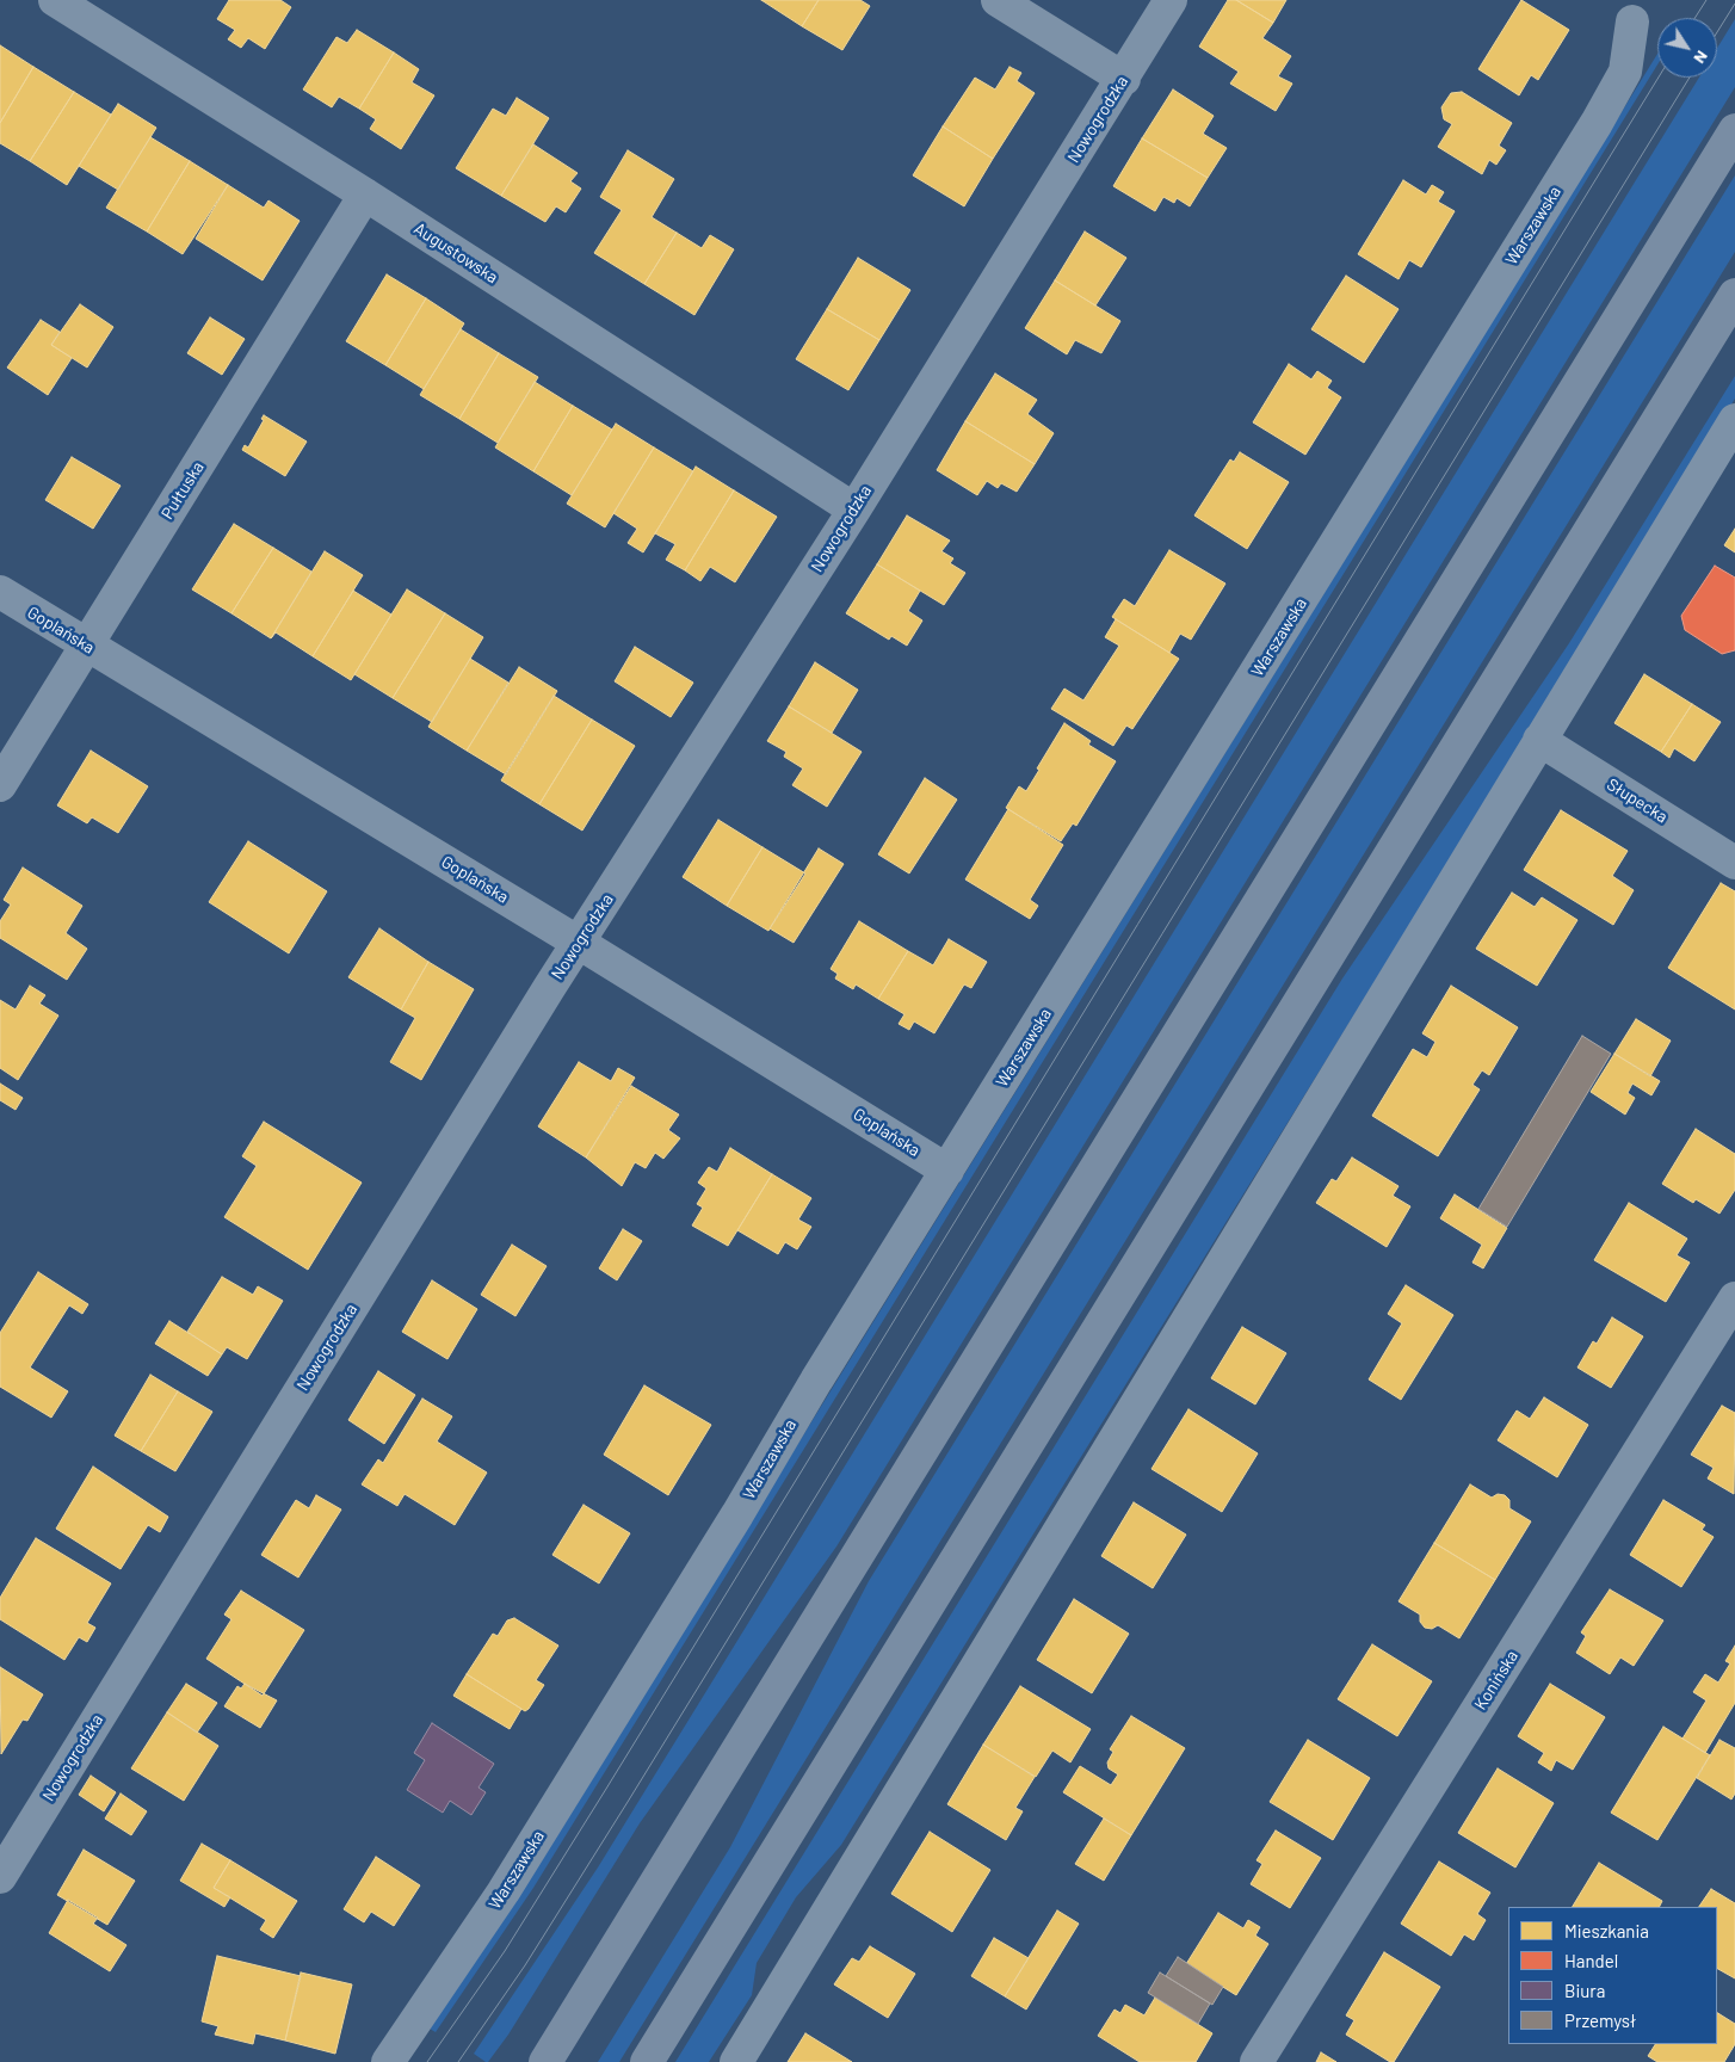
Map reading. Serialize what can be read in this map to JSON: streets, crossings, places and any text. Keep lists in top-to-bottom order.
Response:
{
  "streets": {
    "street": [
      "Nowogrodzka",
      "Warszawska",
      "Augustowska",
      "Pułtuska",
      "Goplańska",
      "Słupecka",
      "Konińska"
    ]
  },
  "crossings": [
    ["Nowogrodzka", "Augustowska"],
    ["Nowogrodzka", "Goplańska"],
    ["Warszawska", "Goplańska"],
    ["Augustowska", "Pułtuska"],
    ["Pułtuska", "Goplańska"]
  ],
  "legend": [
    "Mieszkania",
    "Handel",
    "Biura",
    "Przemysł"
  ],
  "north": "bottom right"
}
